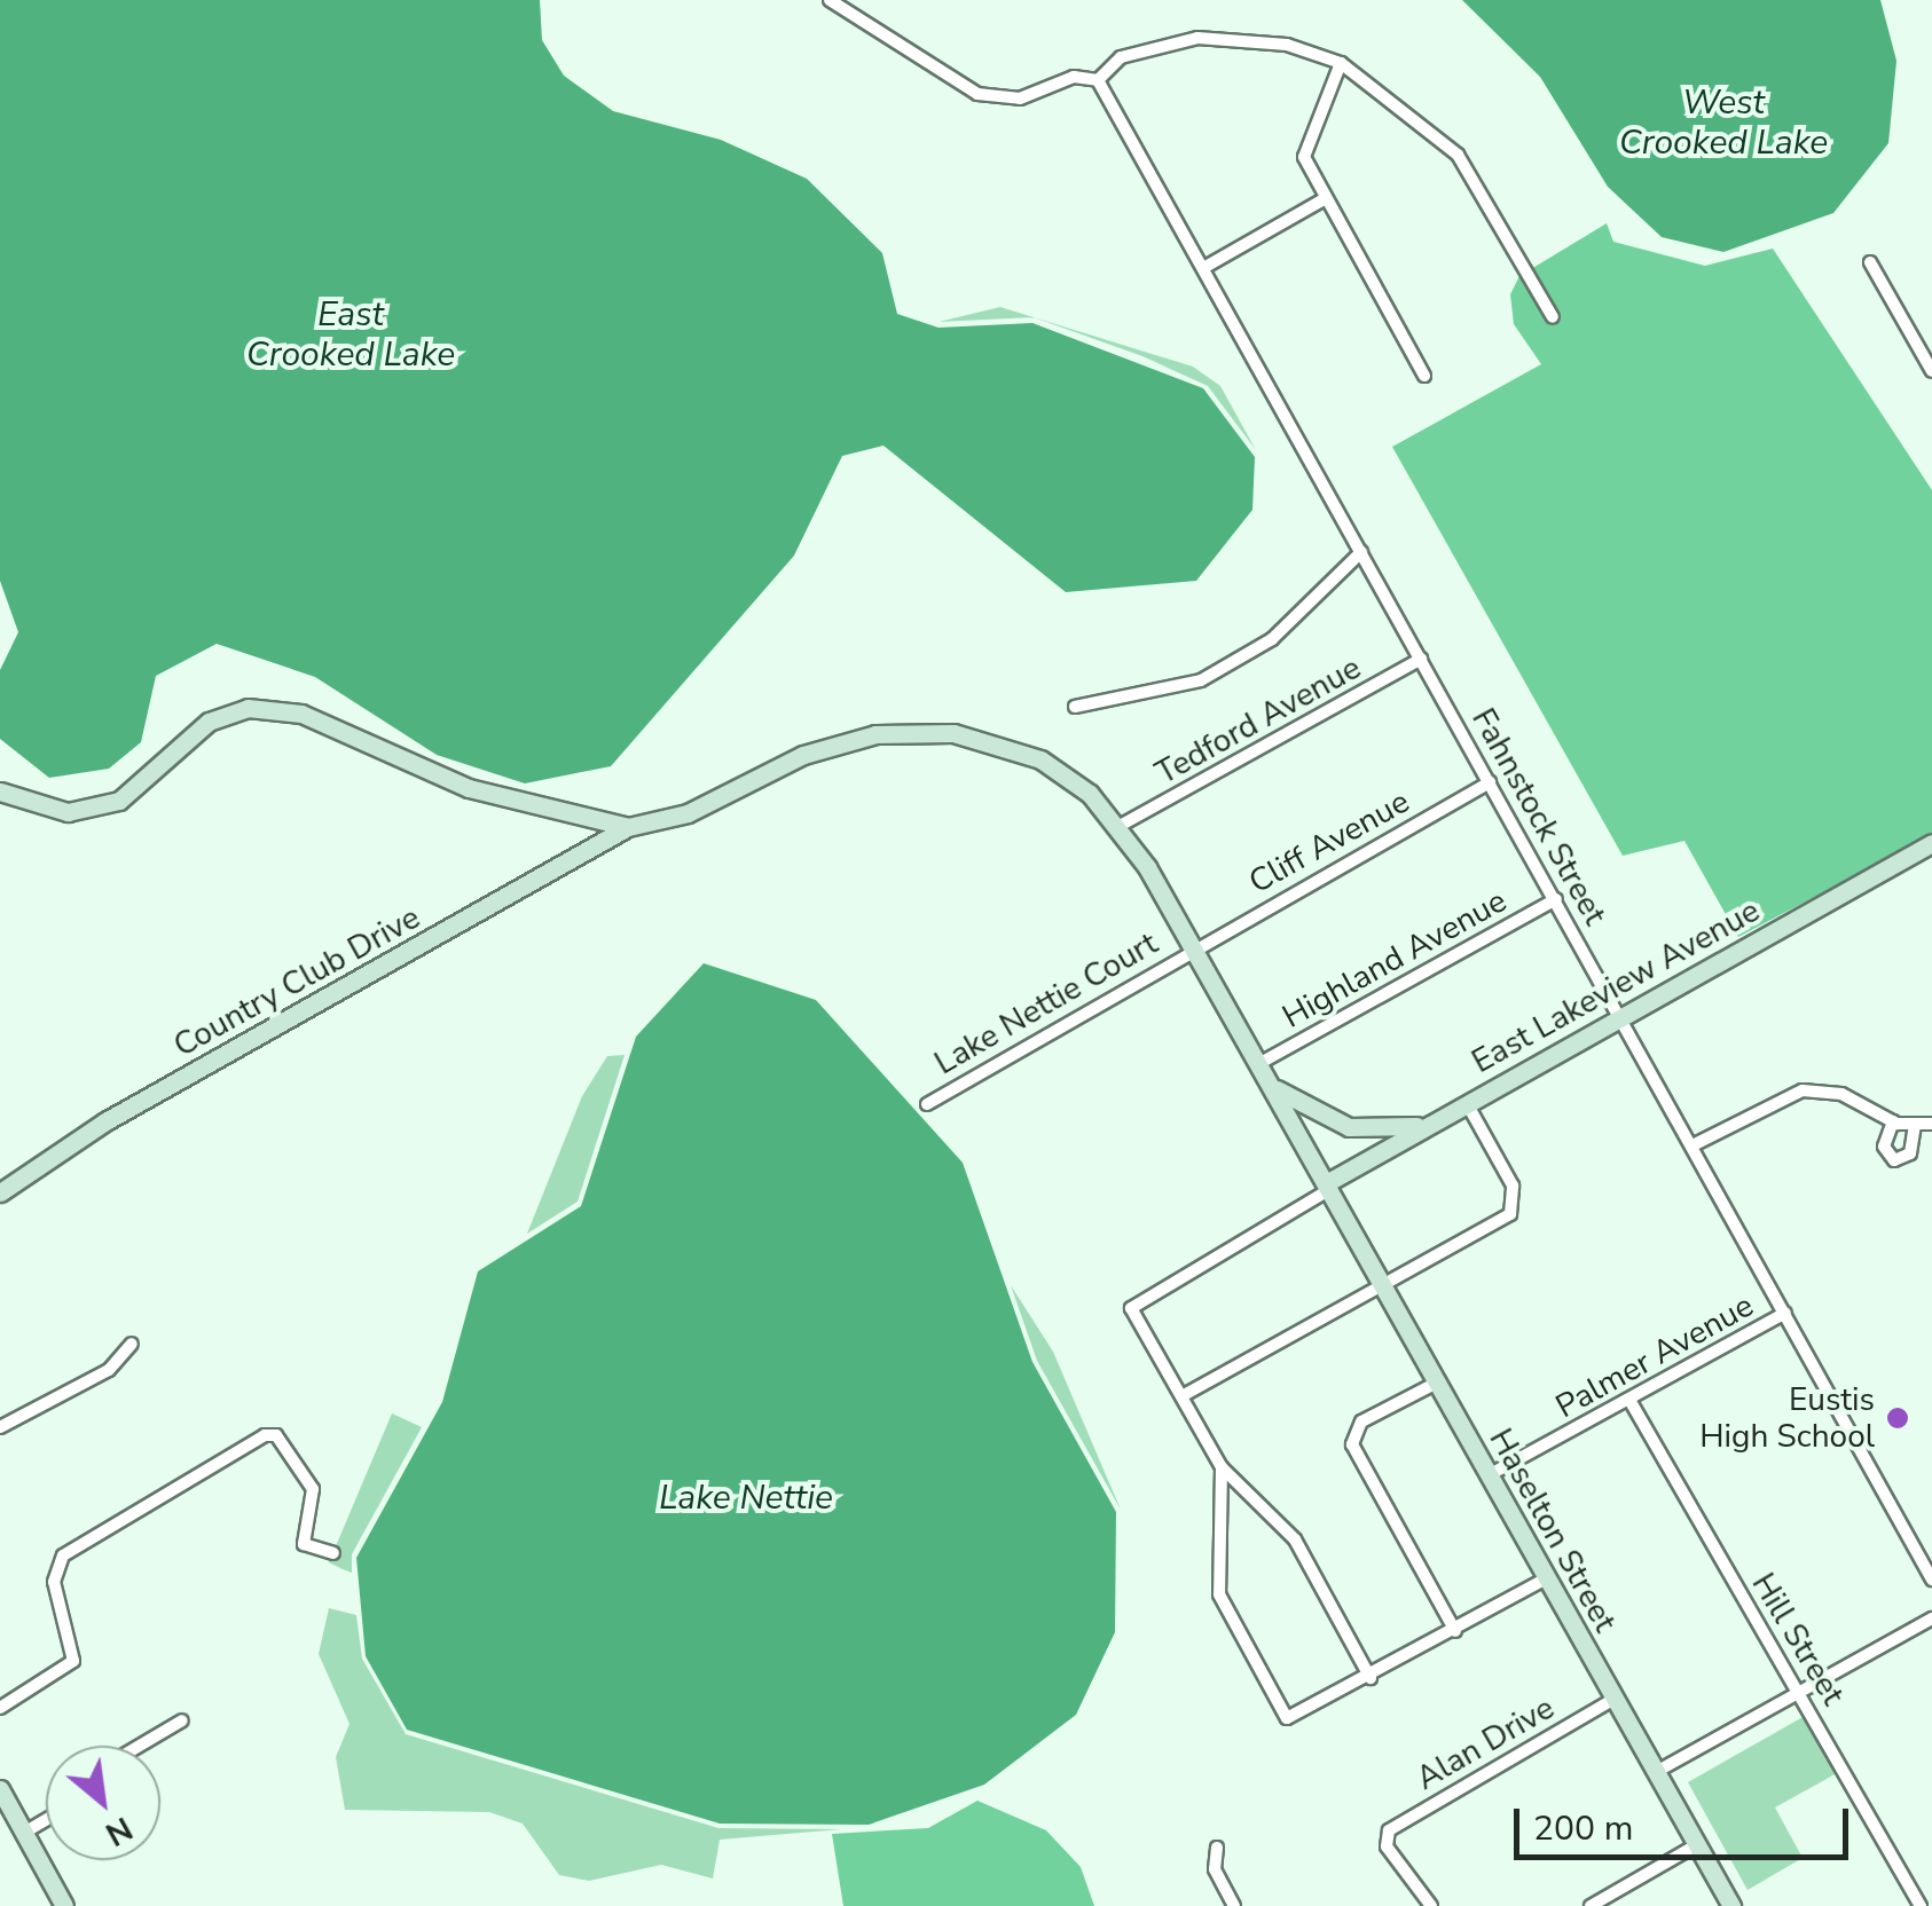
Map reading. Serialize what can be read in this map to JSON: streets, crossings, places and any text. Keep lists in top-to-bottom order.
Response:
{
  "streets": {
    "street": [
      "Tedford Avenue",
      "Fahnstock Street",
      "Cliff Avenue",
      "Highland Avenue",
      "Country Club Drive",
      "East Lakeview Avenue",
      "Lake Nettie Court",
      "Palmer Avenue",
      "Haselton Street",
      "Hill Street",
      "Alan Drive"
    ]
  },
  "crossings": [
    ["Tedford Avenue", "Fahnstock Street"],
    ["Tedford Avenue", "Haselton Street"],
    ["Fahnstock Street", "Cliff Avenue"],
    ["Fahnstock Street", "Highland Avenue"],
    ["Fahnstock Street", "East Lakeview Avenue"],
    ["Fahnstock Street", "Palmer Avenue"],
    ["Cliff Avenue", "Lake Nettie Court"],
    ["Cliff Avenue", "Haselton Street"],
    ["Highland Avenue", "Haselton Street"],
    ["Country Club Drive", "Haselton Street"],
    ["East Lakeview Avenue", "Haselton Street"],
    ["Lake Nettie Court", "Haselton Street"],
    ["Palmer Avenue", "Haselton Street"],
    ["Palmer Avenue", "Hill Street"],
    ["Haselton Street", "Alan Drive"]
  ],
  "water": ["West Crooked Lake", "East Crooked Lake", "Lake Nettie"],
  "places": ["Eustis High School"],
  "scale_bar": "200 m",
  "north": "bottom right"
}
